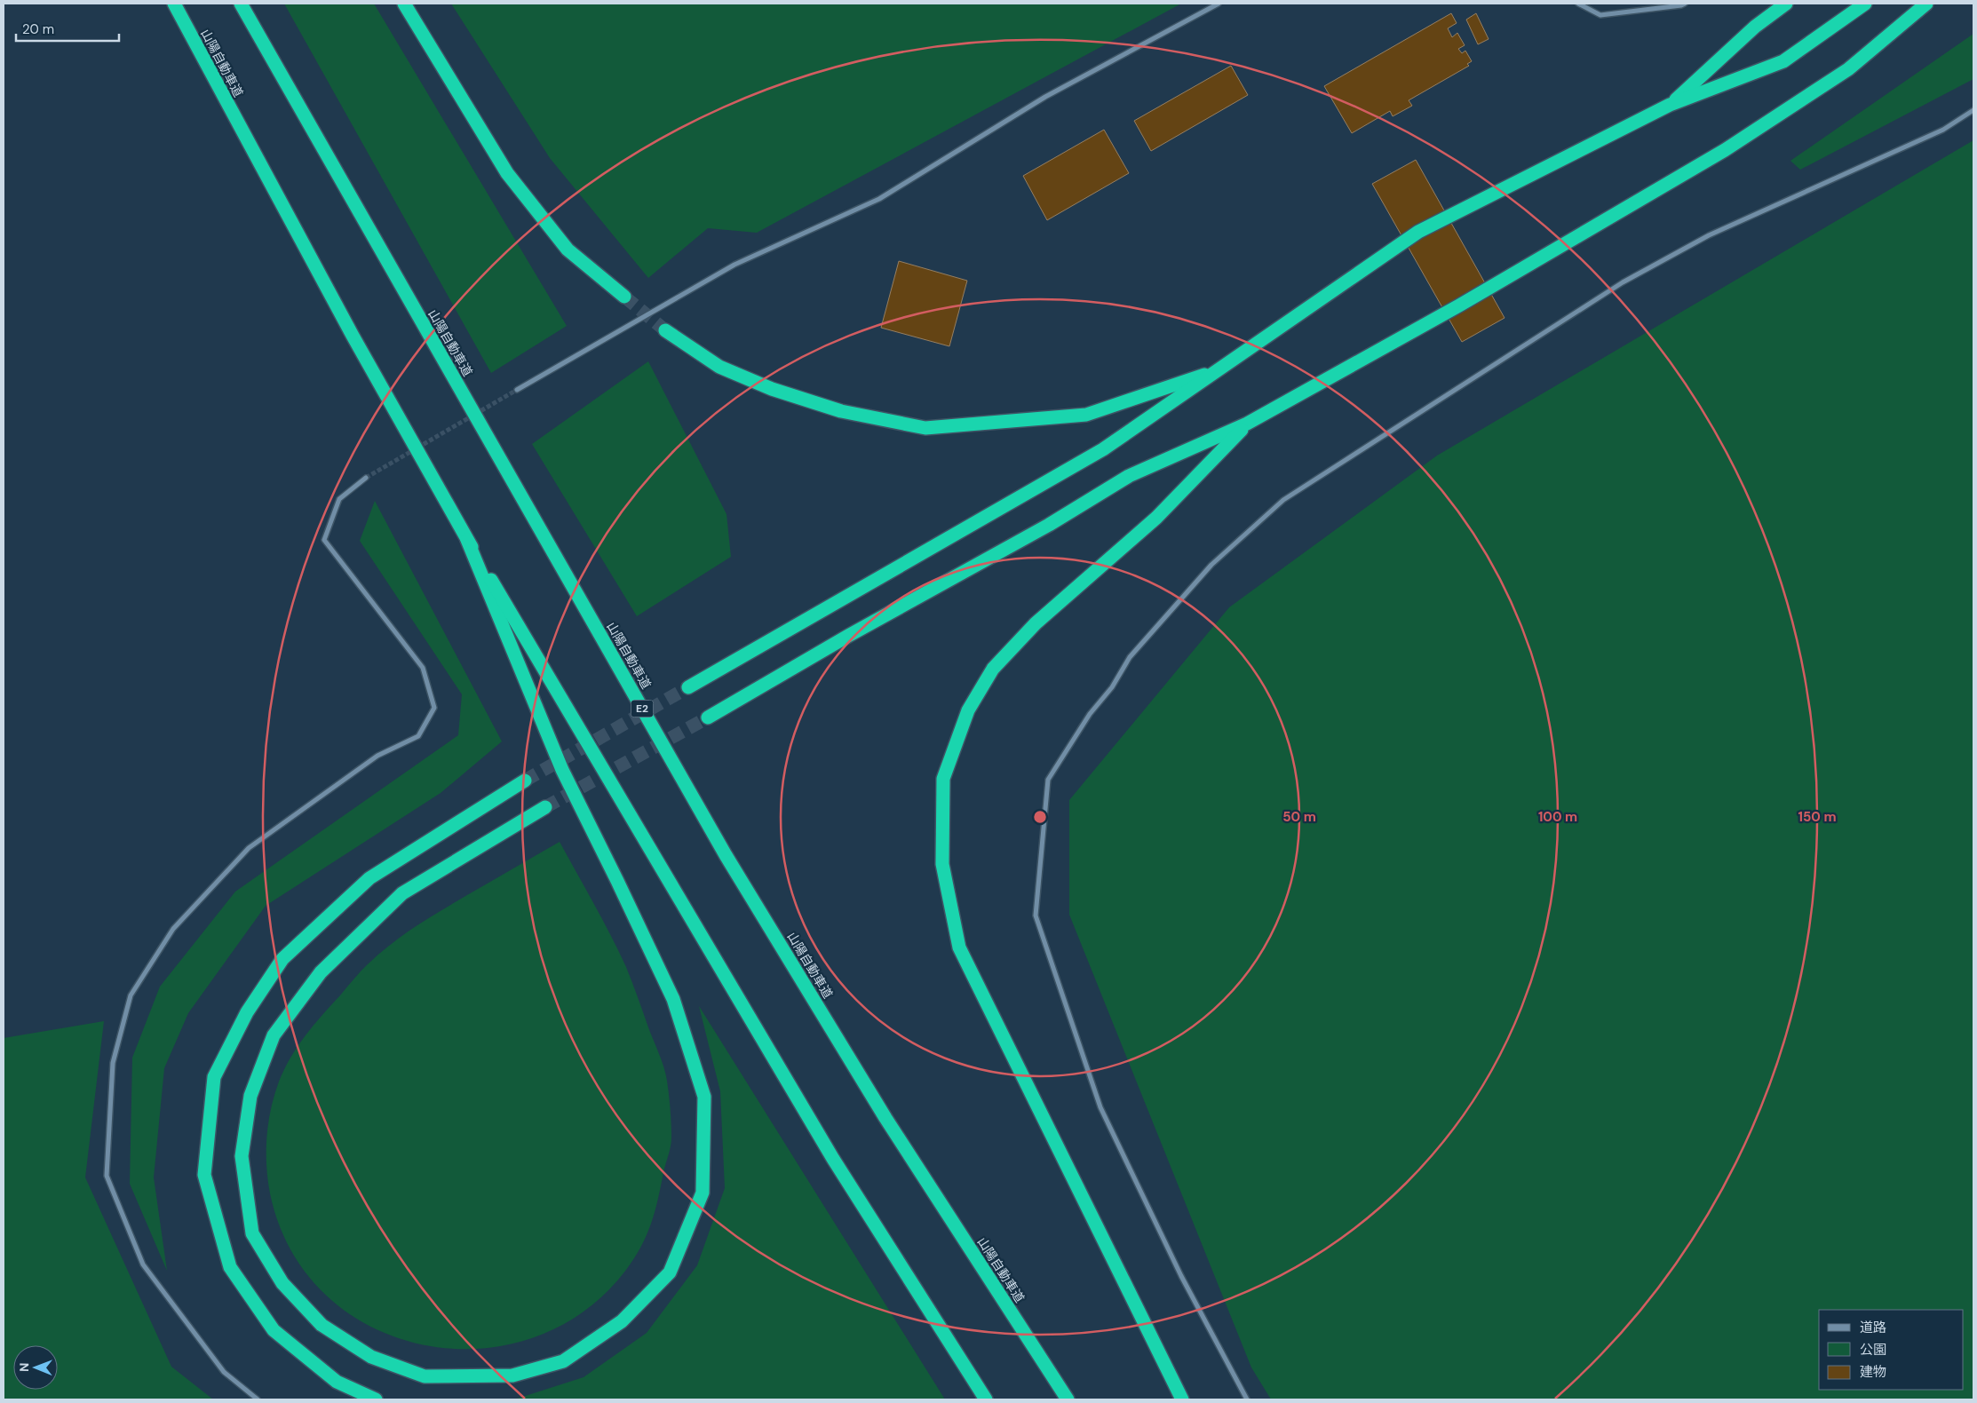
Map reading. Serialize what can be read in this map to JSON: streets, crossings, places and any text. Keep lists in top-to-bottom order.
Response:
{
  "streets": {
    "highway": ["山陽自動車道", "E2"]
  },
  "legend": ["道路", "公園", "建物"],
  "scale_bar": "20 m",
  "north": "left",
  "rings": ["50 m", "100 m", "150 m"]
}
